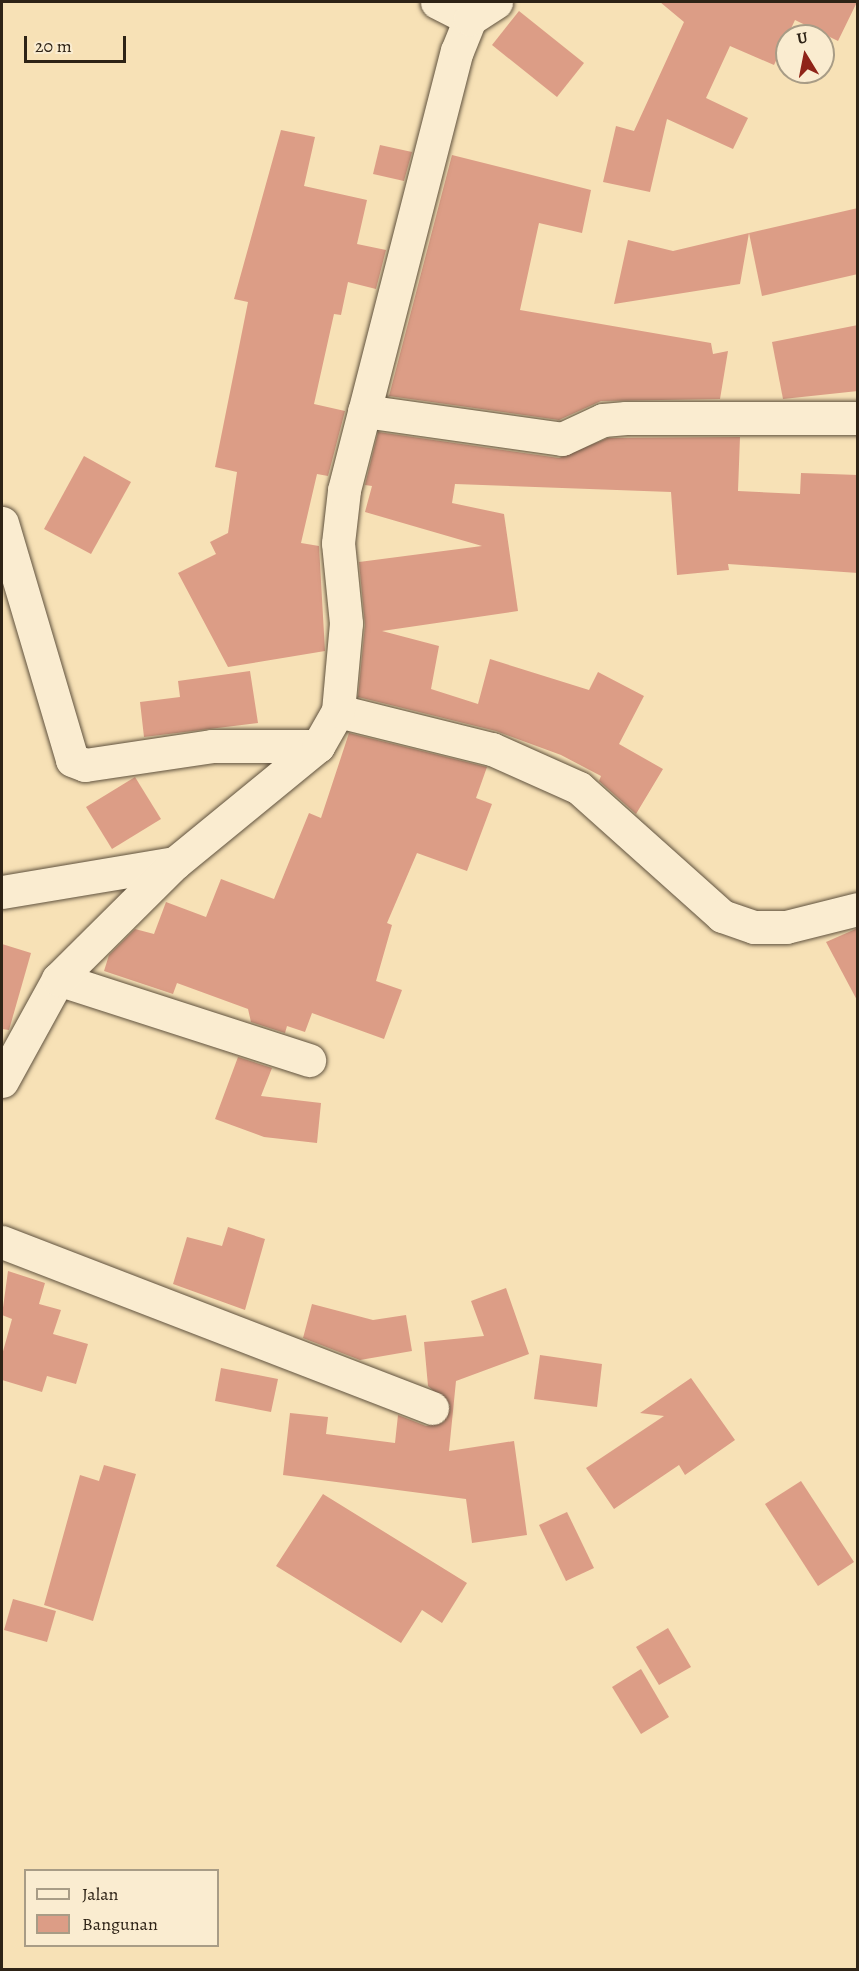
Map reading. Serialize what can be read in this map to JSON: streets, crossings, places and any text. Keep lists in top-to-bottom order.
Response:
{
  "legend": ["Jalan", "Bangunan"],
  "scale_bar": "20 m",
  "north": "top"
}
